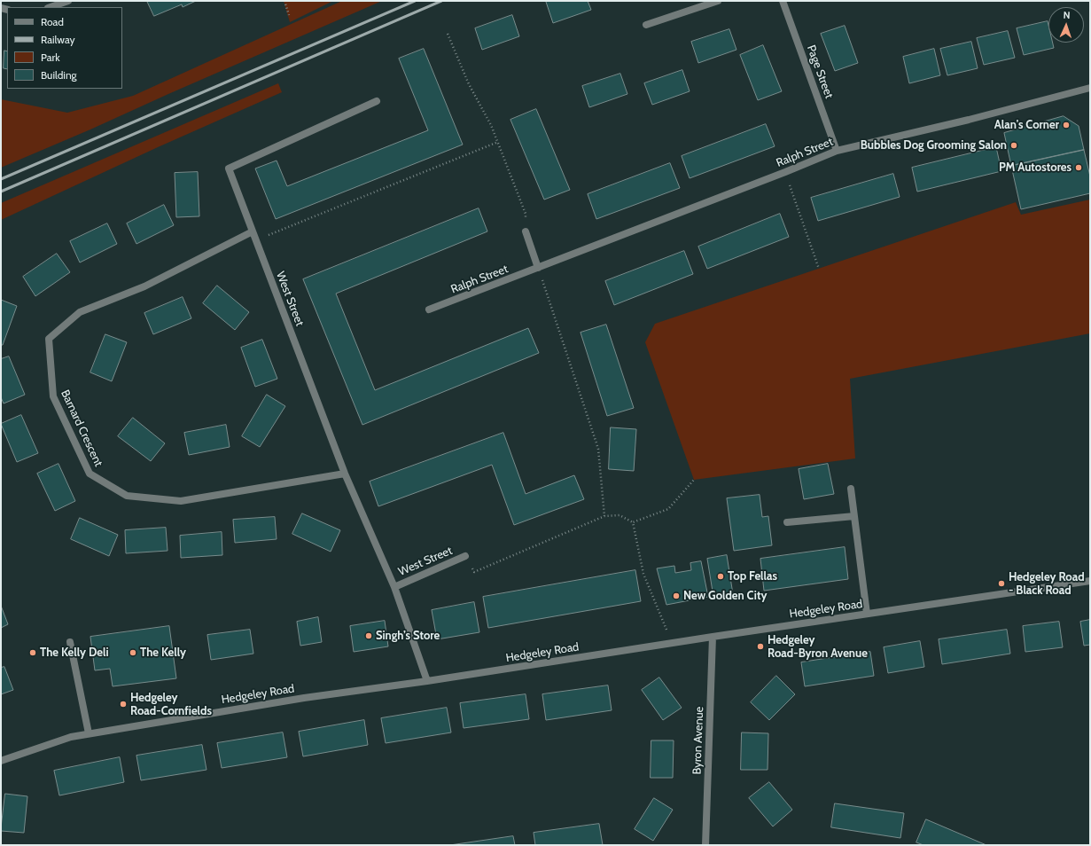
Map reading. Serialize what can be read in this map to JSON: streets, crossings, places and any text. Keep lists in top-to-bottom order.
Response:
{
  "streets": {
    "street": [
      "Page Street",
      "Ralph Street",
      "West Street",
      "Barnard Crescent",
      "Hedgeley Road",
      "Byron Avenue"
    ]
  },
  "crossings": [
    ["Page Street", "Ralph Street"],
    ["West Street", "Barnard Crescent"],
    ["West Street", "Hedgeley Road"],
    ["Hedgeley Road", "Byron Avenue"]
  ],
  "places": [
    "Alan's Corner",
    "Bubbles Dog Grooming Salon",
    "PM Autostores",
    "Top Fellas",
    "Hedgeley Road - Black Road",
    "New Golden City",
    "Singh’s Store",
    "Hedgeley Road-Byron Avenue",
    "The Kelly Deli",
    "The Kelly",
    "Hedgeley Road-Cornfields"
  ],
  "legend": [
    "Road",
    "Railway",
    "Park",
    "Building"
  ],
  "north": "top"
}
